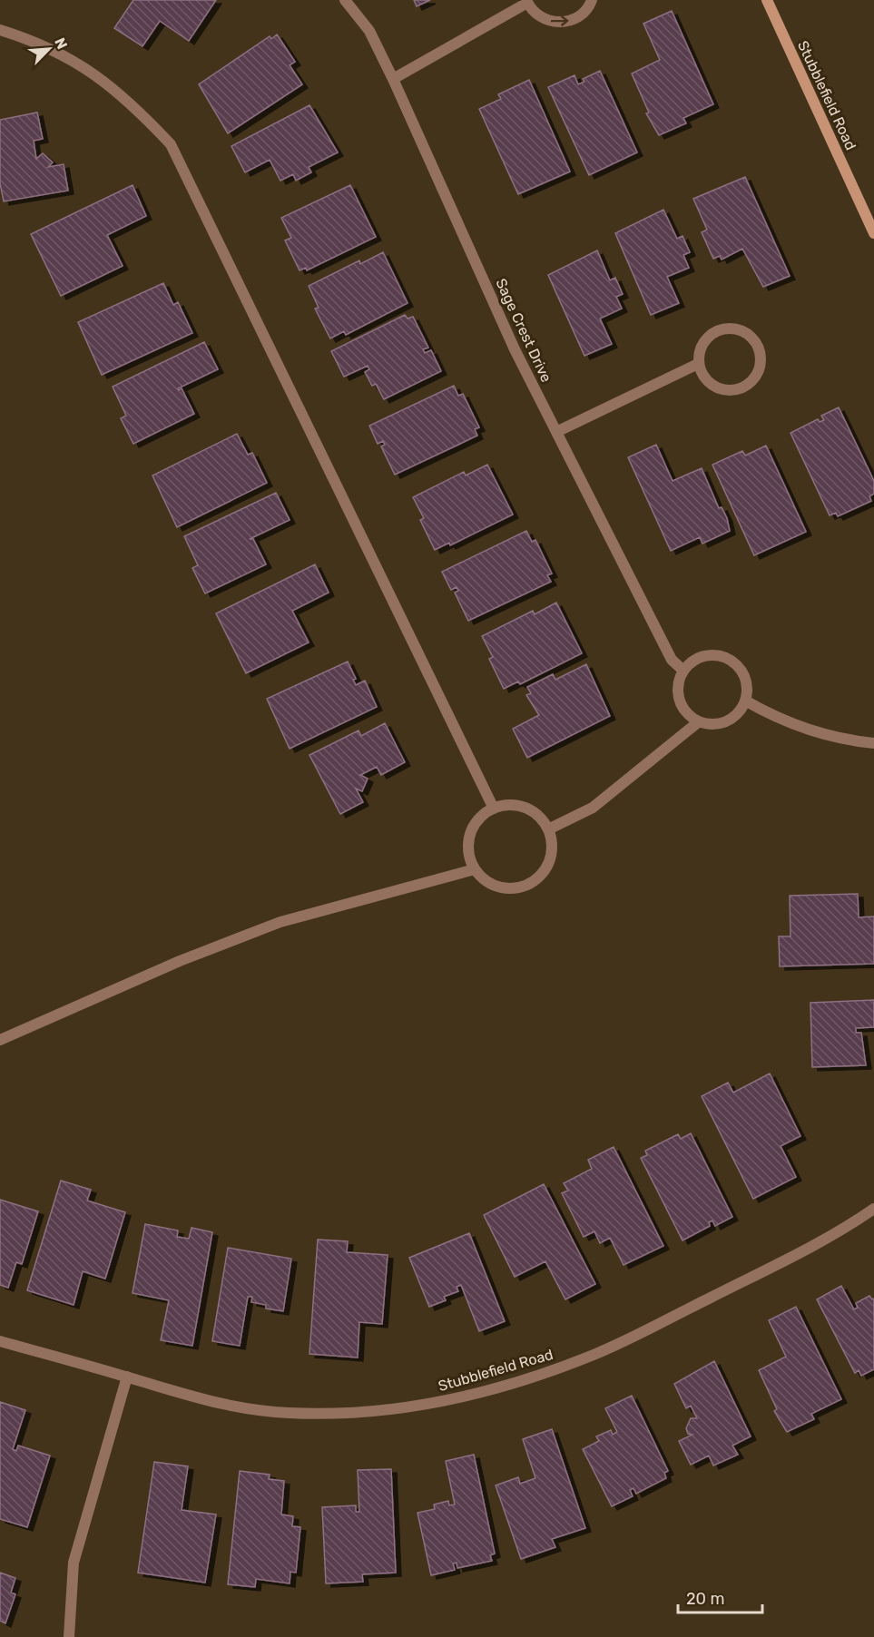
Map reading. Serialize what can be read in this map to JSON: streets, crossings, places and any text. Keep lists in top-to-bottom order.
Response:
{
  "streets": {
    "street": ["Stubblefield Road", "Sage Crest Drive"]
  },
  "scale_bar": "20 m",
  "north": "top right"
}
